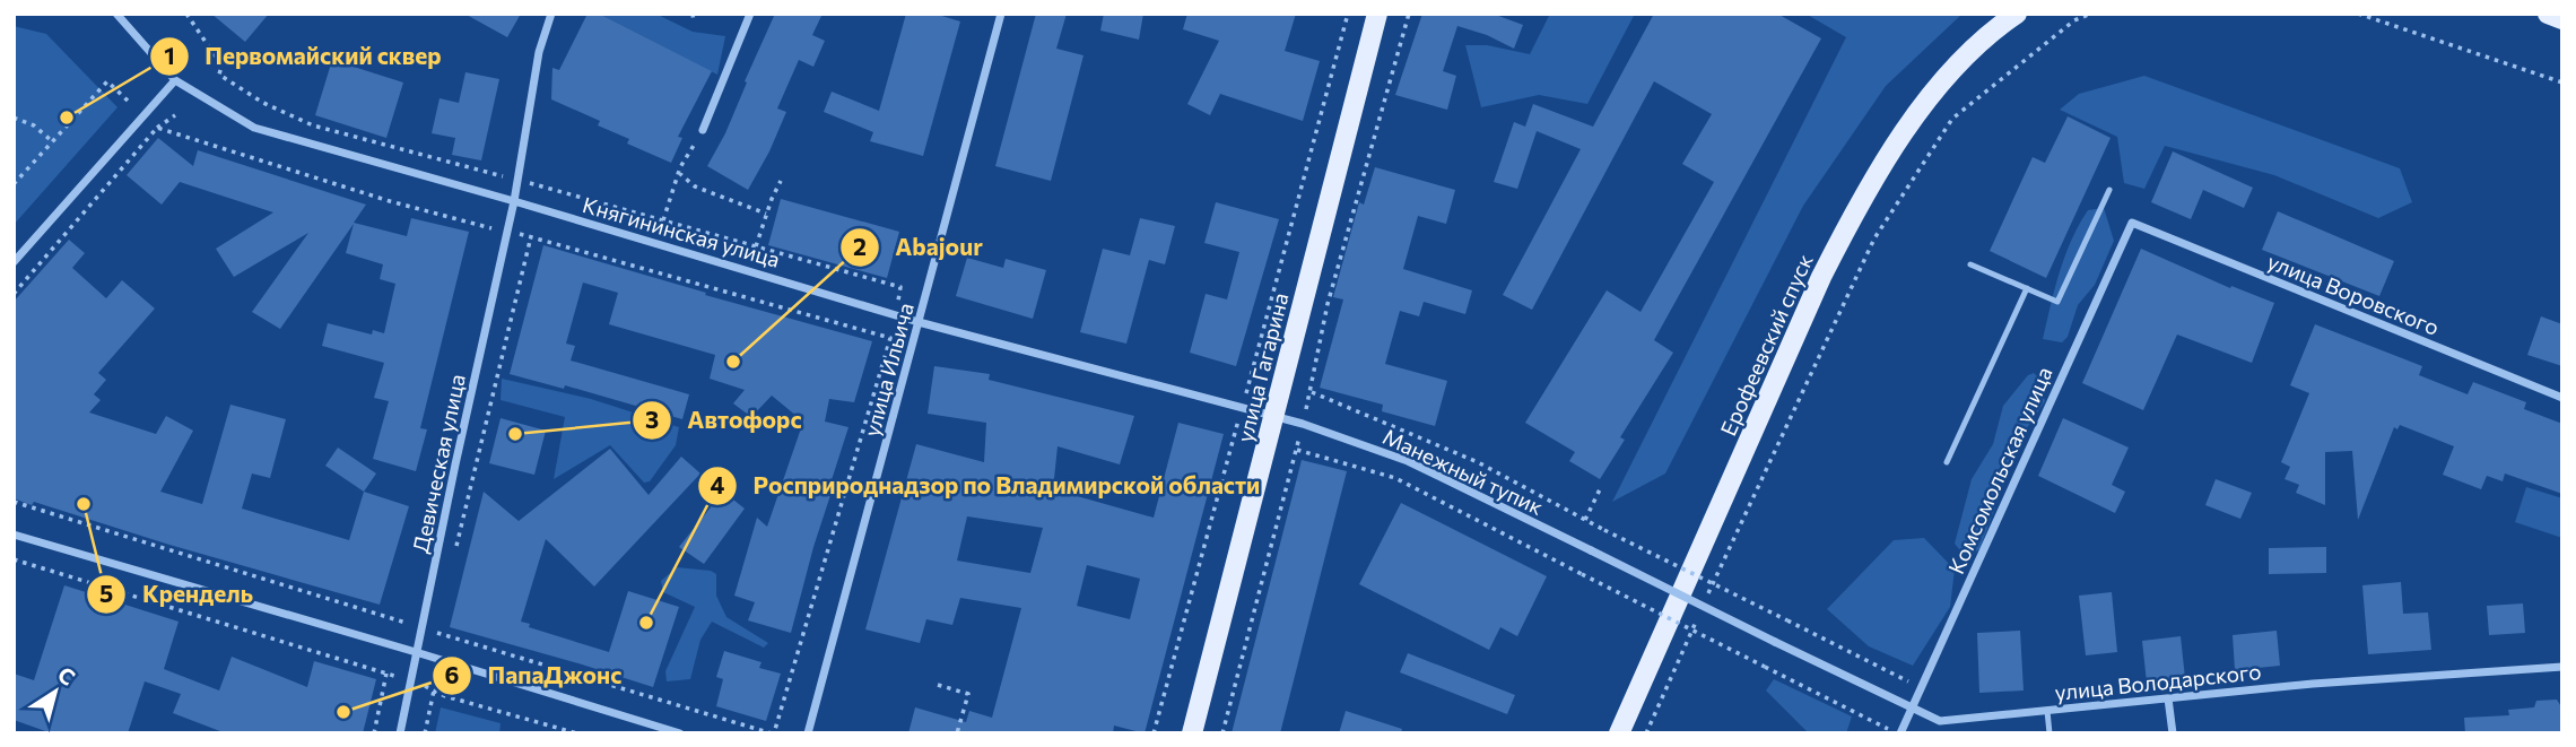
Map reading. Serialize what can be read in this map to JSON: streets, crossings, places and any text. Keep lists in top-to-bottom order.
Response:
{
  "streets": {
    "main road": ["Ерофеевский спуск", "улица Гагарина"],
    "street": [
      "Княгининская улица",
      "улица Воровского",
      "улица Ильича",
      "Девическая улица",
      "Комсомольская улица",
      "Манежный тупик",
      "улица Володарского"
    ]
  },
  "crossings": [
    ["Княгининская улица", "улица Гагарина"],
    ["Княгининская улица", "улица Ильича"],
    ["Княгининская улица", "Девическая улица"],
    ["Княгининская улица", "Манежный тупик"],
    ["улица Воровского", "Комсомольская улица"],
    ["улица Гагарина", "Манежный тупик"],
    ["Комсомольская улица", "улица Володарского"],
    ["Манежный тупик", "улица Володарского"]
  ],
  "places": [
    "Первомайский сквер",
    "Abajour",
    "Автофорс",
    "Крендель",
    "Росприроднадзор по Владимирской области",
    "ПапаДжонс"
  ],
  "north": "top right"
}
